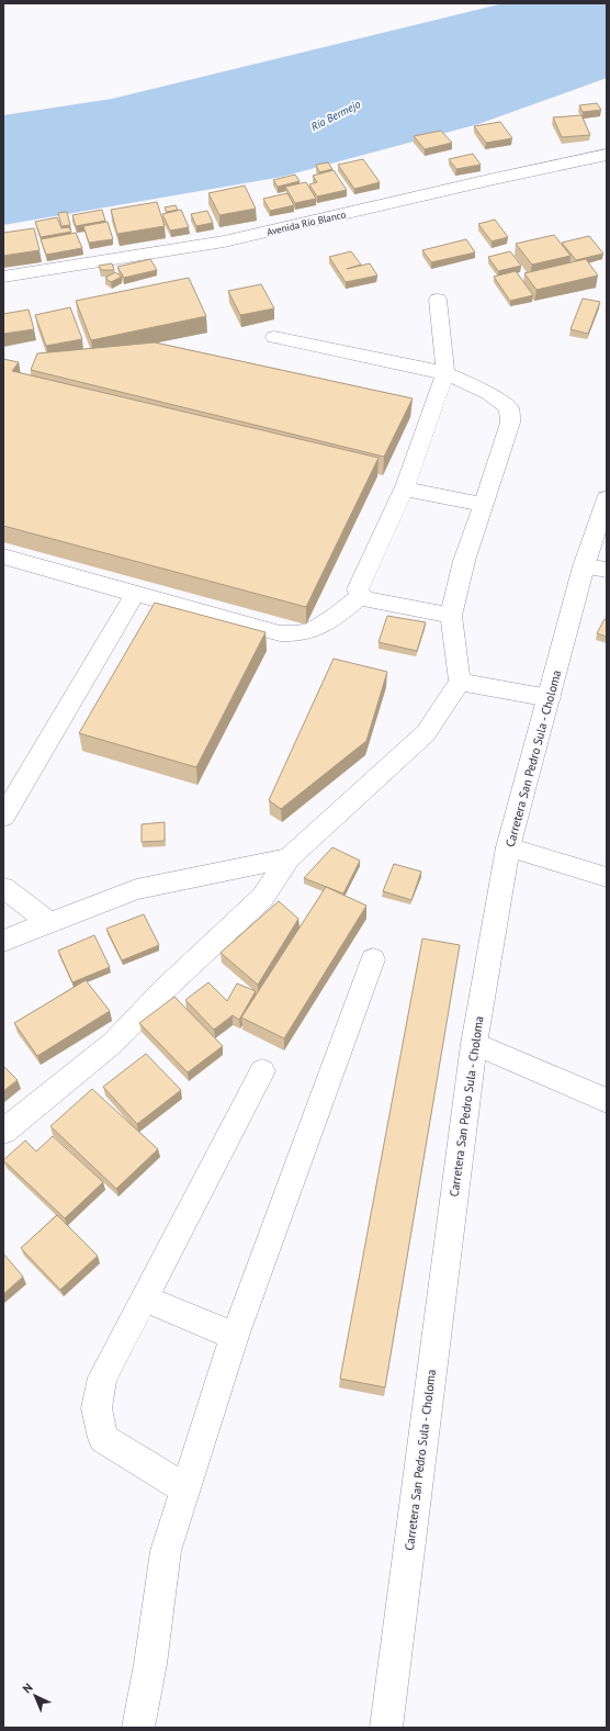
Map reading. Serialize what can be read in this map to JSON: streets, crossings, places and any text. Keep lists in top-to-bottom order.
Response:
{
  "streets": {
    "street": ["Avenida Río Blanco", "Carretera San Pedro Sula - Choloma"]
  },
  "water": ["Río Bermejo"],
  "north": "top left"
}
